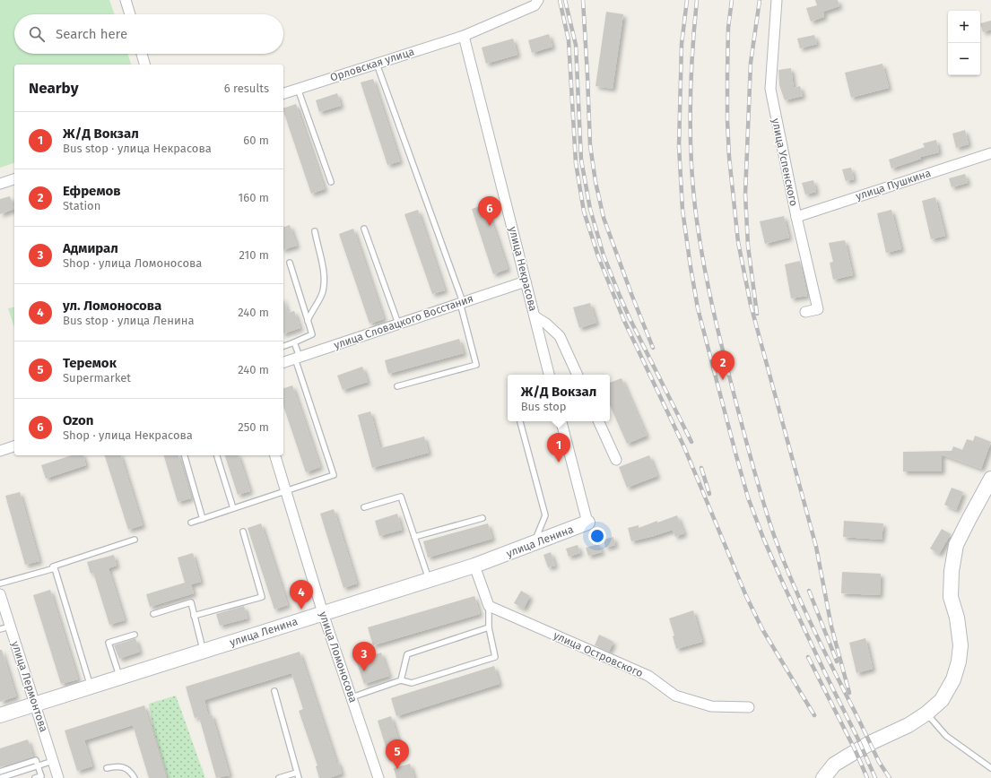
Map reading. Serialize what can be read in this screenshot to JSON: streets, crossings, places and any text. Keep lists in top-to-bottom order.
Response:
{
  "streets": {
    "main road": ["улица Ленина"],
    "street": [
      "Орловская улица",
      "улица Успенского",
      "улица Пушкина",
      "улица Некрасова",
      "улица Словацкого Восстания",
      "улица Островского",
      "улица Ломоносова",
      "улица Лермонтова"
    ]
  },
  "crossings": [
    ["Орловская улица", "улица Некрасова"],
    ["улица Успенского", "улица Пушкина"],
    ["улица Некрасова", "улица Словацкого Восстания"],
    ["улица Ленина", "улица Ломоносова"],
    ["улица Ленина", "улица Лермонтова"]
  ],
  "page": {
    "map_buttons": ["+", "−"],
    "search": "Search here",
    "heading": ["Nearby", "6 results"],
    "list": [
      {
        "mark": "1",
        "name": "Ж/Д Вокзал",
        "note": "Bus stop · улица Некрасова",
        "value": "60 m"
      },
      {
        "mark": "2",
        "name": "Ефремов",
        "note": "Station",
        "value": "160 m"
      },
      {
        "mark": "3",
        "name": "Адмирал",
        "note": "Shop · улица Ломоносова",
        "value": "210 m"
      },
      {
        "mark": "4",
        "name": "ул. Ломоносова",
        "note": "Bus stop · улица Ленина",
        "value": "240 m"
      },
      {
        "mark": "5",
        "name": "Теремок",
        "note": "Supermarket",
        "value": "240 m"
      },
      {
        "mark": "6",
        "name": "Ozon",
        "note": "Shop · улица Некрасова",
        "value": "250 m"
      }
    ],
    "pins": [
      "6",
      "2",
      "1",
      "4",
      "3",
      "5"
    ],
    "popup": ["Ж/Д Вокзал", "Bus stop"]
  }
}
